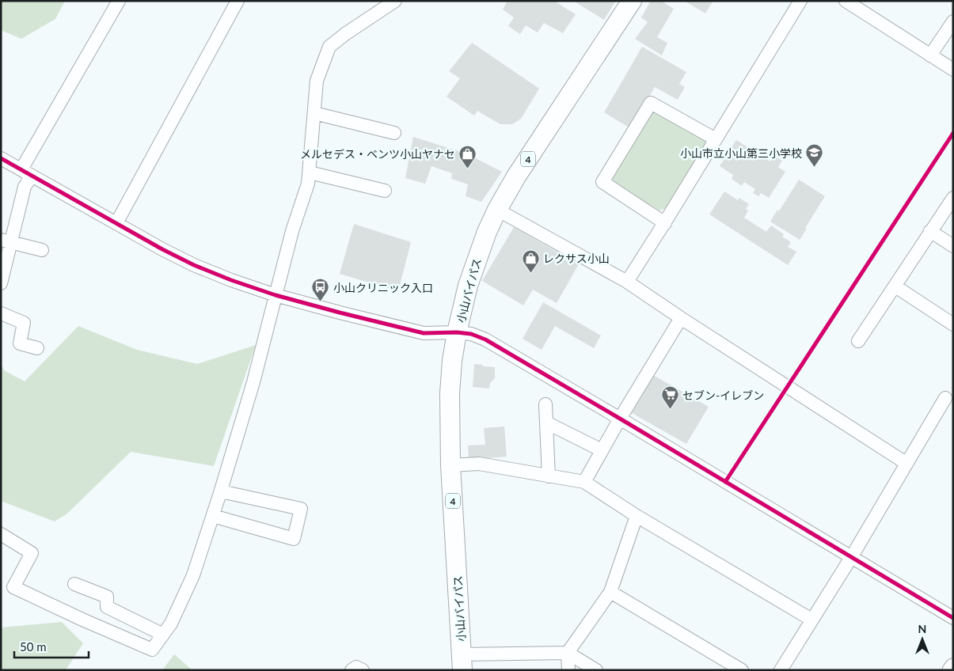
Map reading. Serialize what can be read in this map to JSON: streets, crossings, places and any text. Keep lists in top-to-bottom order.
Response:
{
  "streets": {
    "highway": ["4", "小山バイパス"]
  },
  "places": {
    "school or university": ["小山市立小山第三小学校"],
    "shop": ["メルセデス・ベンツ小山ヤナセ", "レクサス小山"],
    "bus stop": ["小山クリニック入口"],
    "supermarket": ["セブン-イレブン"]
  },
  "scale_bar": "50 m",
  "north": "top"
}
